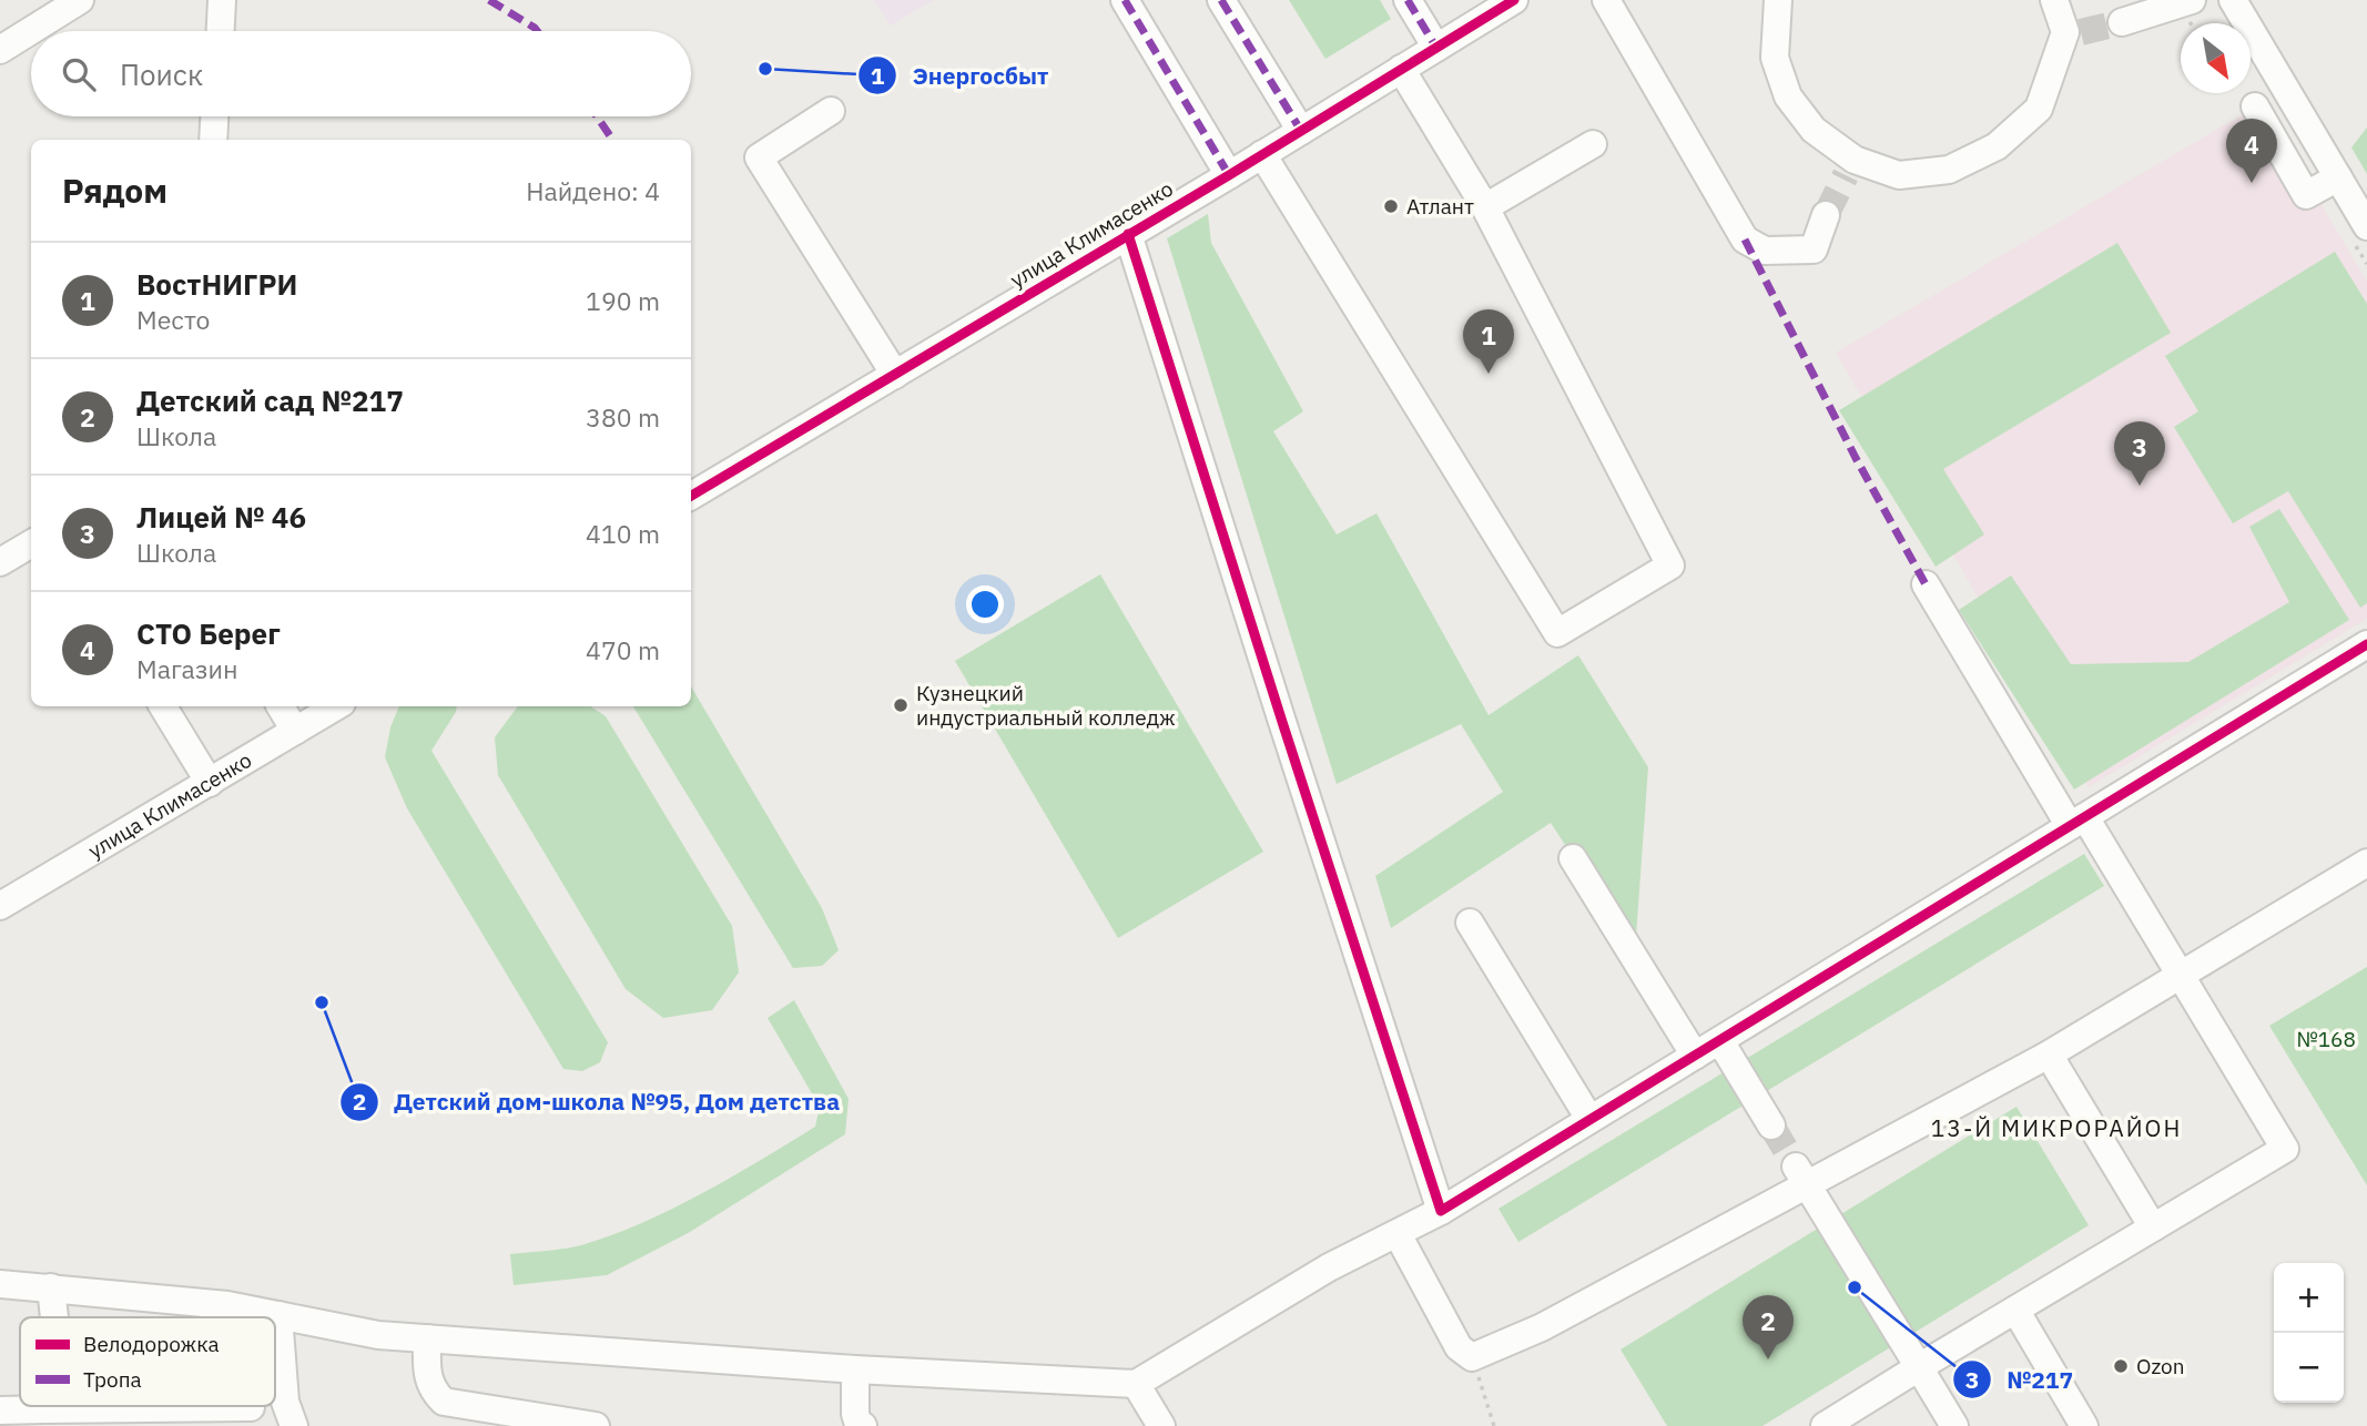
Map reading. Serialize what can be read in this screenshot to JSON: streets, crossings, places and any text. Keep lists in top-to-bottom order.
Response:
{
  "streets": {
    "street": ["улица Климасенко"]
  },
  "districts": ["13-Й МИКРОРАЙОН"],
  "parks": ["№168"],
  "places": [
    "Энергосбыт",
    "Атлант",
    "Кузнецкий индустриальный колледж",
    "Детский дом-школа №95, Дом детства",
    "№217",
    "Ozon"
  ],
  "legend": ["Велодорожка", "Тропа"],
  "north": "bottom right",
  "page": {
    "search": "Поиск",
    "pins": [
      "4",
      "1",
      "3",
      "2"
    ],
    "heading": ["Рядом", "Найдено: 4"],
    "list": [
      {
        "mark": "1",
        "name": "ВостНИГРИ",
        "note": "Место",
        "value": "190 m"
      },
      {
        "mark": "2",
        "name": "Детский сад №217",
        "note": "Школа",
        "value": "380 m"
      },
      {
        "mark": "3",
        "name": "Лицей № 46",
        "note": "Школа",
        "value": "410 m"
      },
      {
        "mark": "4",
        "name": "СТО Берег",
        "note": "Магазин",
        "value": "470 m"
      }
    ],
    "map_buttons": ["+", "−"]
  }
}
